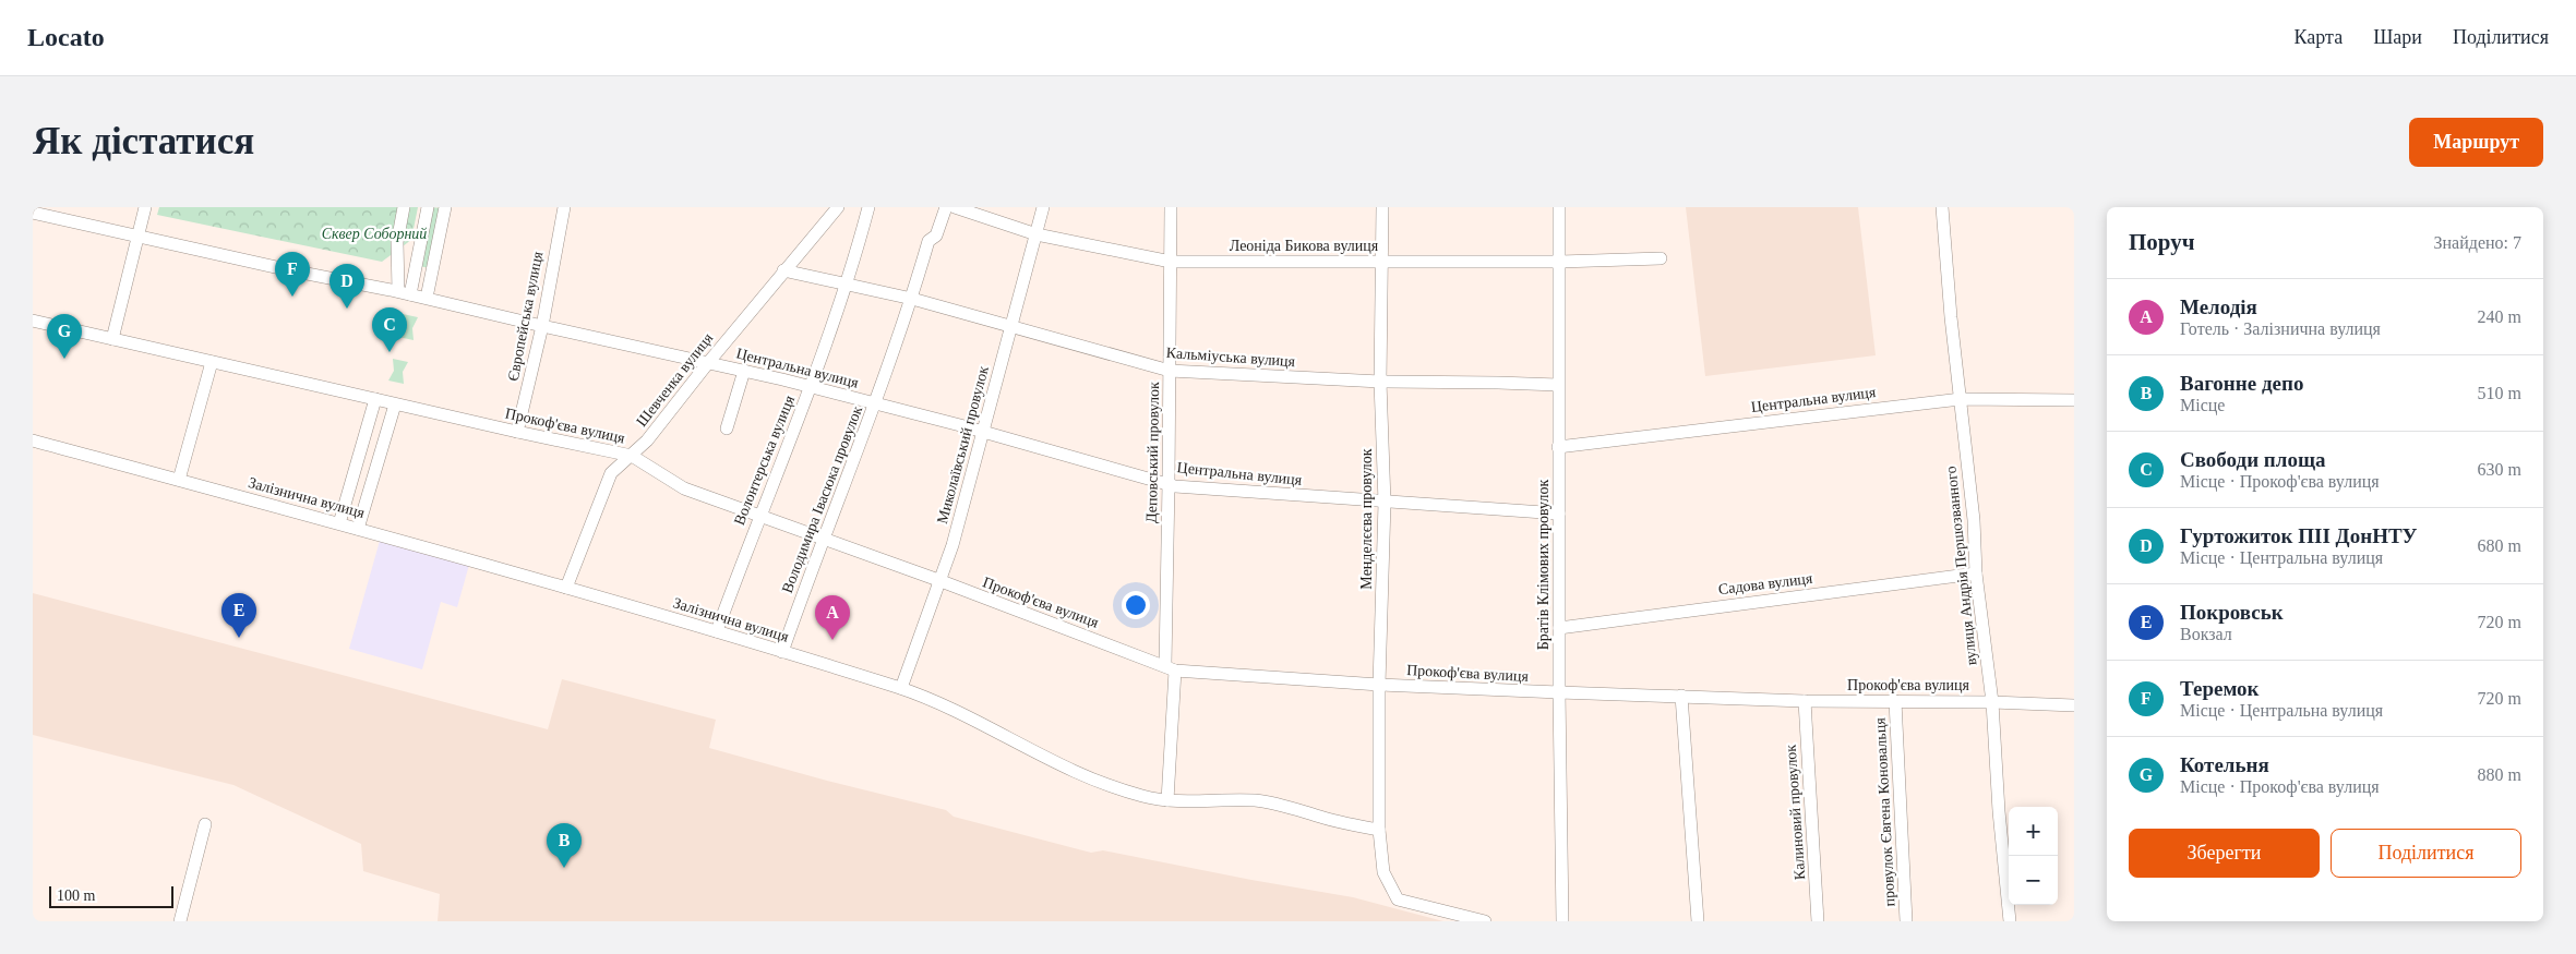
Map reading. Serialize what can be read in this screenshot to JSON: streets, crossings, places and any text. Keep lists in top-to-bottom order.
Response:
{
  "streets": {
    "street": [
      "Леоніда Бикова вулиця",
      "Європейська вулиця",
      "Кальміуська вулиця",
      "Центральна вулиця",
      "Шевченка вулиця",
      "Прокоф'єва вулиця",
      "Миколаївський провулок",
      "Деповський провулок",
      "Волонтерська вулиця",
      "Залізнична вулиця",
      "Володимира Івасюка провулок",
      "Менделєєва провулок",
      "Братів Клімових провулок",
      "вулиця Андрія Першозванного",
      "Садова вулиця",
      "Калиновий провулок",
      "провулок Євгена Коновальця"
    ]
  },
  "crossings": [
    ["Леоніда Бикова вулиця", "Миколаївський провулок"],
    ["Леоніда Бикова вулиця", "Деповський провулок"],
    ["Леоніда Бикова вулиця", "Менделєєва провулок"],
    ["Леоніда Бикова вулиця", "Братів Клімових провулок"],
    ["Європейська вулиця", "Центральна вулиця"],
    ["Європейська вулиця", "Прокоф'єва вулиця"],
    ["Кальміуська вулиця", "Шевченка вулиця"],
    ["Кальміуська вулиця", "Миколаївський провулок"],
    ["Кальміуська вулиця", "Деповський провулок"],
    ["Кальміуська вулиця", "Волонтерська вулиця"],
    ["Кальміуська вулиця", "Володимира Івасюка провулок"],
    ["Кальміуська вулиця", "Менделєєва провулок"],
    ["Кальміуська вулиця", "Братів Клімових провулок"],
    ["Центральна вулиця", "Шевченка вулиця"],
    ["Центральна вулиця", "Миколаївський провулок"],
    ["Центральна вулиця", "Деповський провулок"],
    ["Центральна вулиця", "Волонтерська вулиця"],
    ["Центральна вулиця", "Володимира Івасюка провулок"],
    ["Центральна вулиця", "Менделєєва провулок"],
    ["Центральна вулиця", "Братів Клімових провулок"],
    ["Центральна вулиця", "вулиця Андрія Першозванного"],
    ["Шевченка вулиця", "Прокоф'єва вулиця"],
    ["Шевченка вулиця", "Залізнична вулиця"],
    ["Прокоф'єва вулиця", "Миколаївський провулок"],
    ["Прокоф'єва вулиця", "Деповський провулок"],
    ["Прокоф'єва вулиця", "Волонтерська вулиця"],
    ["Прокоф'єва вулиця", "Володимира Івасюка провулок"],
    ["Прокоф'єва вулиця", "Менделєєва провулок"],
    ["Прокоф'єва вулиця", "Братів Клімових провулок"],
    ["Прокоф'єва вулиця", "вулиця Андрія Першозванного"],
    ["Прокоф'єва вулиця", "Калиновий провулок"],
    ["Прокоф'єва вулиця", "провулок Євгена Коновальця"],
    ["Миколаївський провулок", "Залізнична вулиця"],
    ["Деповський провулок", "Залізнична вулиця"],
    ["Волонтерська вулиця", "Залізнична вулиця"],
    ["Залізнична вулиця", "Володимира Івасюка провулок"],
    ["Залізнична вулиця", "Менделєєва провулок"],
    ["Братів Клімових провулок", "Садова вулиця"],
    ["вулиця Андрія Першозванного", "Садова вулиця"]
  ],
  "parks": ["Сквер Соборний"],
  "scale_bar": "100 m",
  "page": {
    "header": "Locato",
    "nav": ["Карта", "Шари", "Поділитися"],
    "buttons": [
      "Маршрут",
      ["Зберегти", "Поділитися"]
    ],
    "title": "Як дістатися",
    "heading": ["Поруч", "Знайдено: 7"],
    "pins": [
      "F",
      "D",
      "C",
      "G",
      "E",
      "A",
      "B"
    ],
    "list": [
      {
        "mark": "A",
        "name": "Мелодія",
        "note": "Готель · Залізнична вулиця",
        "value": "240 m"
      },
      {
        "mark": "B",
        "name": "Вагонне депо",
        "note": "Місце",
        "value": "510 m"
      },
      {
        "mark": "C",
        "name": "Свободи площа",
        "note": "Місце · Прокоф'єва вулиця",
        "value": "630 m"
      },
      {
        "mark": "D",
        "name": "Гуртожиток ПІІ ДонНТУ",
        "note": "Місце · Центральна вулиця",
        "value": "680 m"
      },
      {
        "mark": "E",
        "name": "Покровськ",
        "note": "Вокзал",
        "value": "720 m"
      },
      {
        "mark": "F",
        "name": "Теремок",
        "note": "Місце · Центральна вулиця",
        "value": "720 m"
      },
      {
        "mark": "G",
        "name": "Котельня",
        "note": "Місце · Прокоф'єва вулиця",
        "value": "880 m"
      }
    ],
    "map_buttons": ["+", "−"],
    "scale": "100 m"
  }
}
